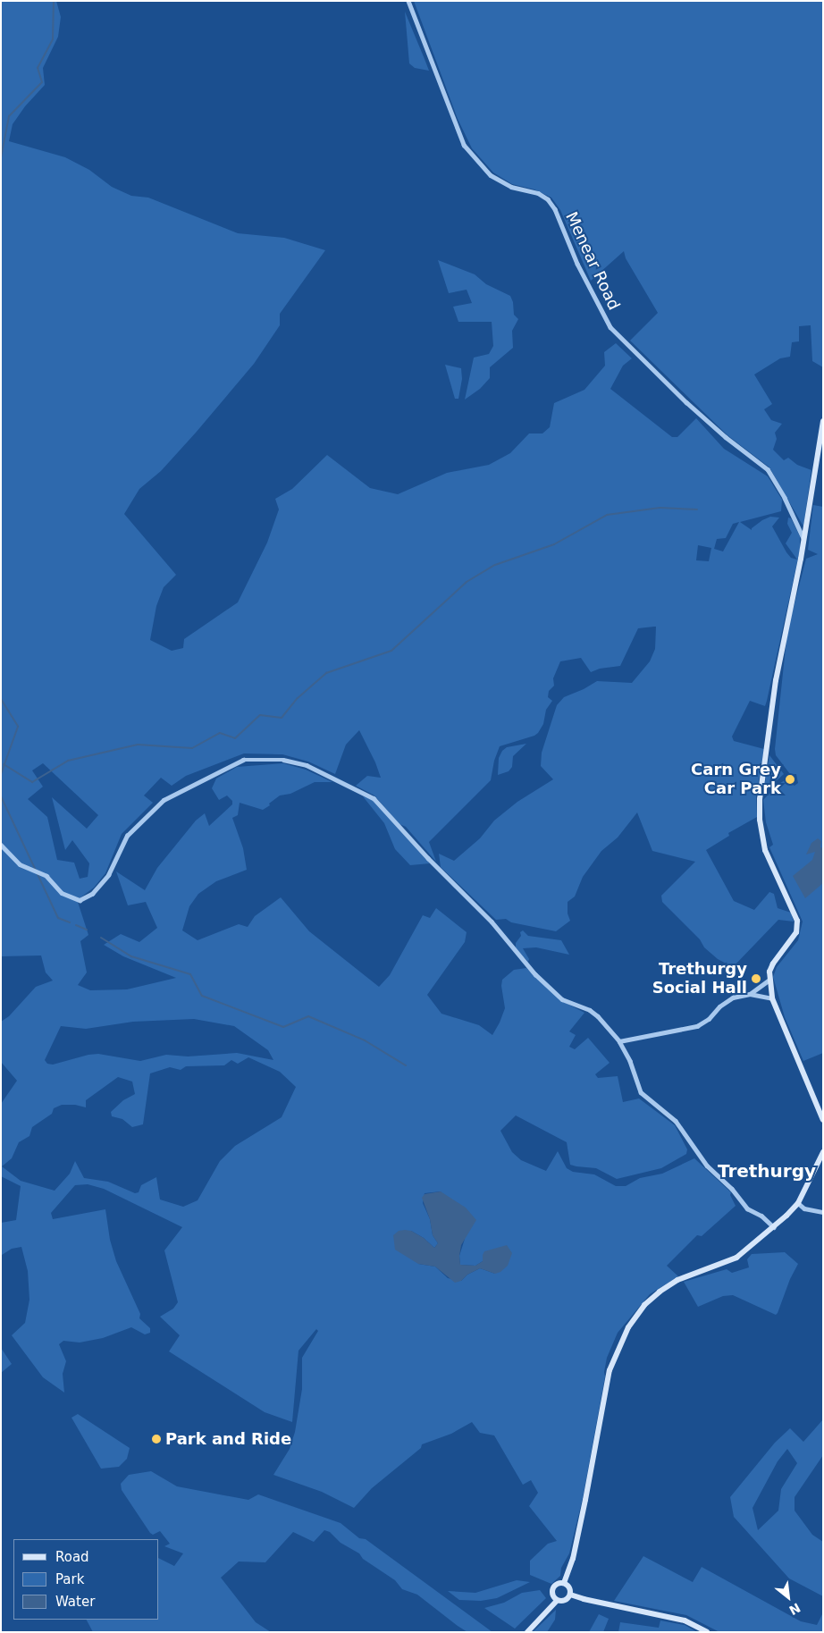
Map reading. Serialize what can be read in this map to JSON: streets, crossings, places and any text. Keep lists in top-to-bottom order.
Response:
{
  "streets": {
    "street": ["Menear Road"]
  },
  "districts": ["Trethurgy"],
  "places": ["Carn Grey Car Park", "Trethurgy Social Hall", "Park and Ride"],
  "legend": ["Road", "Park", "Water"],
  "north": "bottom right"
}
